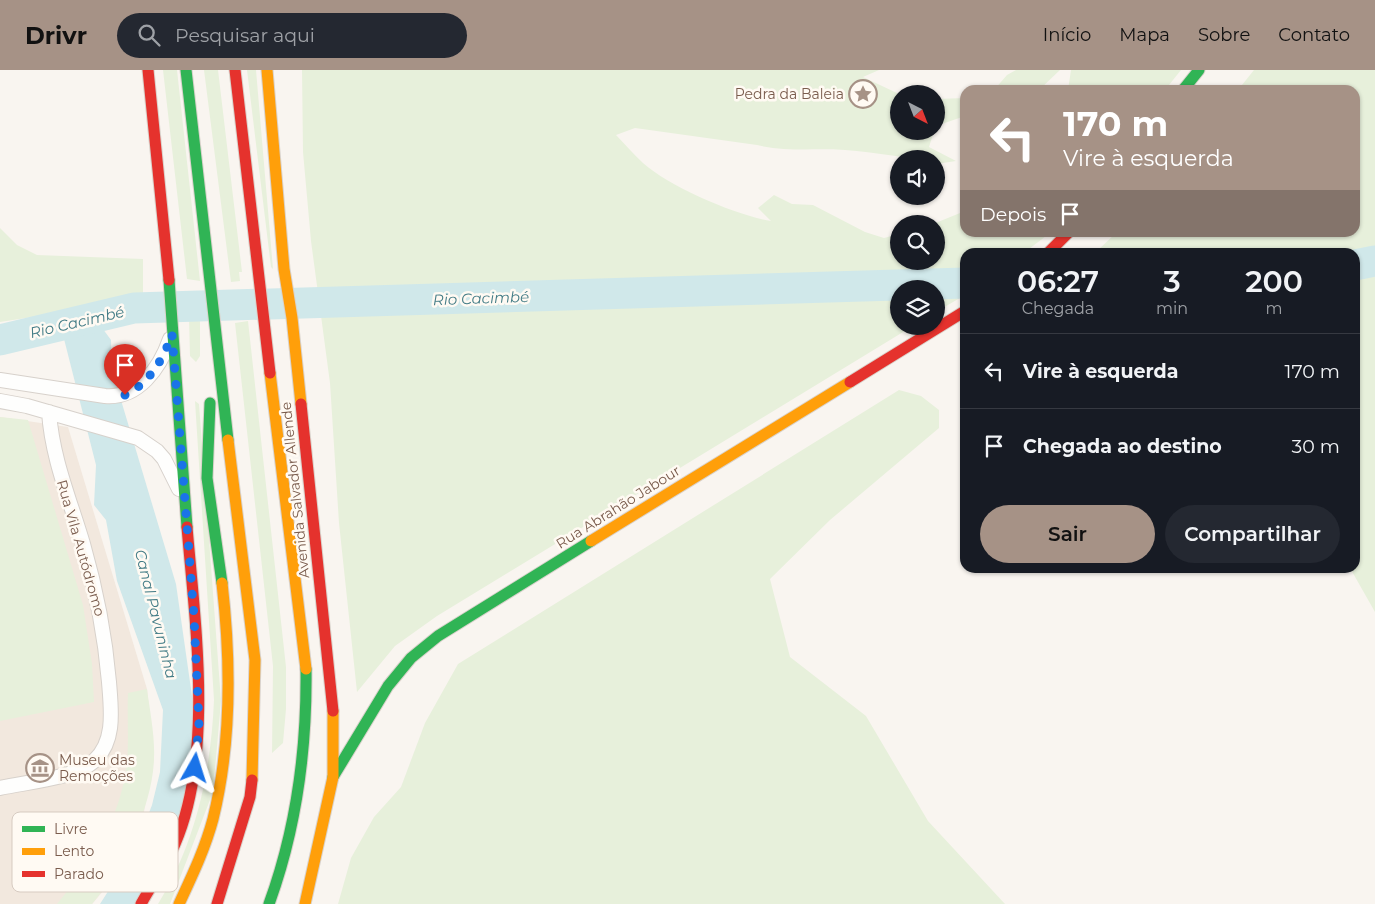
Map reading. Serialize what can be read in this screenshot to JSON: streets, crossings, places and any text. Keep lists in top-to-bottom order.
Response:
{
  "streets": {
    "main road": ["Avenida Salvador Allende", "Rua Abrahão Jabour"],
    "street": ["Rua Vila Autódromo"]
  },
  "crossings": [
    ["Avenida Salvador Allende", "Rua Abrahão Jabour"]
  ],
  "water": ["Rio Cacimbé", "Canal Pavuninha"],
  "places": {
    "place": ["Pedra da Baleia"],
    "museum": ["Museu das Remoções"]
  },
  "legend": ["Livre", "Lento", "Parado"],
  "north": "bottom right",
  "page": {
    "header": "Drivr",
    "search": "Pesquisar aqui",
    "nav": [
      "Início",
      "Mapa",
      "Sobre",
      "Contato"
    ],
    "turn": ["170 m", "Vire à esquerda"],
    "then": "Depois",
    "eta": [
      "06:27",
      "Chegada",
      "3",
      "min",
      "200",
      "m"
    ],
    "list": [
      {
        "name": "Vire à esquerda",
        "value": "170 m"
      },
      {
        "name": "Chegada ao destino",
        "value": "30 m"
      }
    ],
    "buttons": ["Sair", "Compartilhar"]
  }
}
